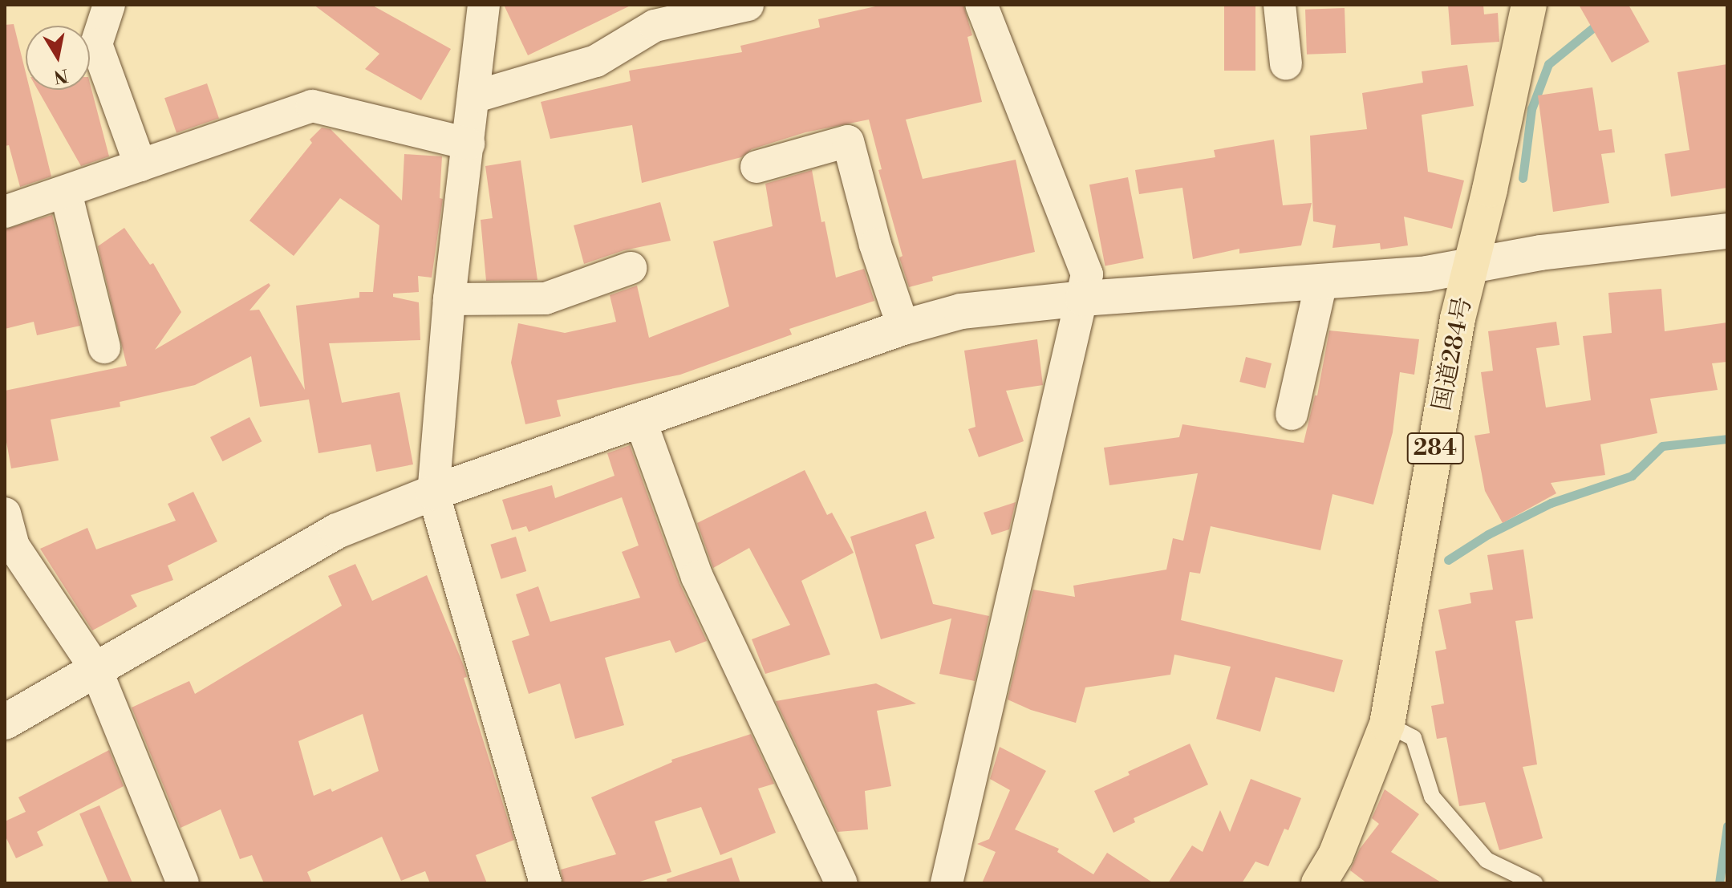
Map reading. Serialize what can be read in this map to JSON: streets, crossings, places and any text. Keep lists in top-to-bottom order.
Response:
{
  "streets": {
    "highway": ["国道284号", "284"]
  },
  "north": "bottom"
}
